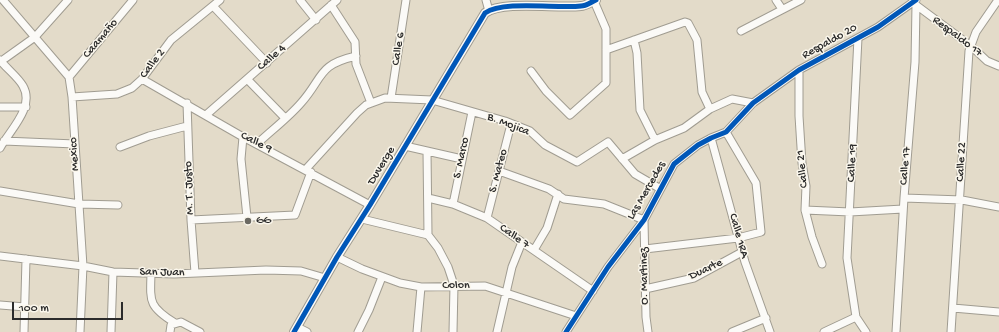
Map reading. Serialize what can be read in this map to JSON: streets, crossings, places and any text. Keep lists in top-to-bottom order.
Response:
{
  "streets": {
    "street": [
      "Respaldo 17",
      "Caamaño",
      "Respaldo 20",
      "Calle 6",
      "Calle 4",
      "Calle 2",
      "B. Mojica",
      "Calle 9",
      "Mexico",
      "S. Marco",
      "Calle 22",
      "Calle 19",
      "Duverge",
      "Calle 17",
      "Calle 21",
      "S. Mateo",
      "M. T. Justo",
      "Las Mercedes",
      "Calle 1RA",
      "Calle 7",
      "Duarte",
      "San Juan",
      "O. Martinez",
      "Colon"
    ]
  },
  "crossings": [
    ["Respaldo 17", "Respaldo 20"],
    ["Respaldo 17", "Calle 22"],
    ["Respaldo 17", "Calle 17"],
    ["Caamaño", "Mexico"],
    ["Respaldo 20", "Calle 19"],
    ["Respaldo 20", "Calle 17"],
    ["Respaldo 20", "Calle 21"],
    ["Respaldo 20", "Las Mercedes"],
    ["Calle 6", "B. Mojica"],
    ["Calle 4", "Calle 9"],
    ["Calle 2", "Calle 9"],
    ["Calle 2", "Mexico"],
    ["B. Mojica", "S. Marco"],
    ["B. Mojica", "Duverge"],
    ["B. Mojica", "S. Mateo"],
    ["Calle 9", "Duverge"],
    ["Calle 9", "M. T. Justo"],
    ["Mexico", "San Juan"],
    ["S. Marco", "Calle 7"],
    ["Duverge", "San Juan"],
    ["Duverge", "Colon"],
    ["S. Mateo", "Calle 7"],
    ["M. T. Justo", "San Juan"],
    ["Las Mercedes", "Calle 1RA"],
    ["Las Mercedes", "Calle 7"],
    ["Las Mercedes", "O. Martinez"],
    ["Las Mercedes", "Colon"],
    ["Calle 1RA", "Duarte"],
    ["Duarte", "O. Martinez"]
  ],
  "places": ["GG"],
  "scale_bar": "100 m"
}
